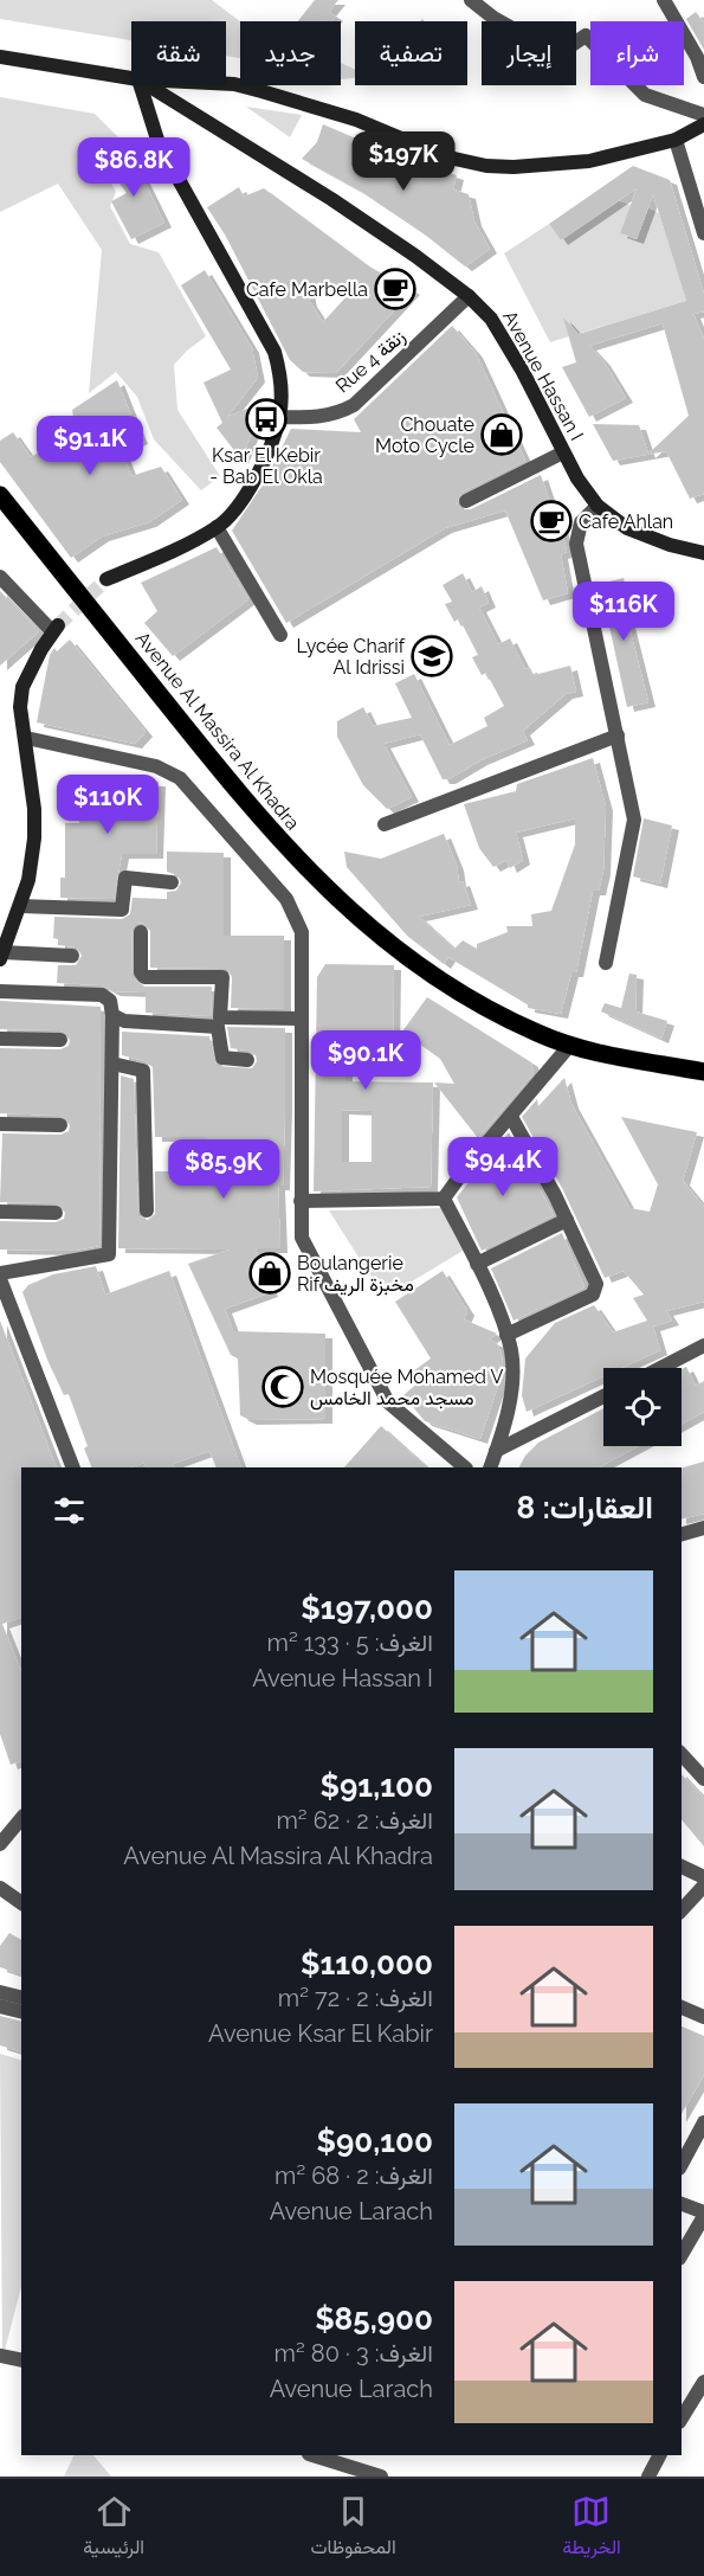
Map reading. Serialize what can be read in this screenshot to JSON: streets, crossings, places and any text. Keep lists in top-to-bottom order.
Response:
{
  "streets": {
    "main road": ["Avenue Al Massira Al Khadra"],
    "street": ["Rue 4 زنقة", "Avenue Hassan I"]
  },
  "crossings": [
    ["Rue 4 زنقة", "Avenue Hassan I"]
  ],
  "places": {
    "cafe": ["Cafe Marbella", "Cafe Ahlan"],
    "bus stop": ["Ksar El Kebir - Bab El Okla"],
    "shop": ["Chouate Moto Cycle", "Boulangerie Rif مخبزة الريف"],
    "school or university": ["Lycée Charif Al Idrissi"],
    "mosque": ["Mosquée Mohamed V مسجد محمد الخامس"]
  },
  "page": {
    "chip": [
      "شراء",
      "إيجار",
      "تصفية",
      "جديد",
      "شقة"
    ],
    "price": [
      "$197K",
      "$86.8K",
      "$91.1K",
      "$116K",
      "$110K",
      "$90.1K",
      "$94.4K",
      "$85.9K"
    ],
    "heading": "العقارات: 8",
    "list": [
      {
        "name": "$197,000",
        "note": "الغرف: 5 · 133 m² · Avenue Hassan I"
      },
      {
        "name": "$91,100",
        "note": "الغرف: 2 · 62 m² · Avenue Al Massira Al Khadra"
      },
      {
        "name": "$110,000",
        "note": "الغرف: 2 · 72 m² · Avenue Ksar El Kabir"
      },
      {
        "name": "$90,100",
        "note": "الغرف: 2 · 68 m² · Avenue Larach"
      },
      {
        "name": "$85,900",
        "note": "الغرف: 3 · 80 m² · Avenue Larach"
      }
    ],
    "tabs": ["الخريطة", "المحفوظات", "الرئيسية"]
  }
}
